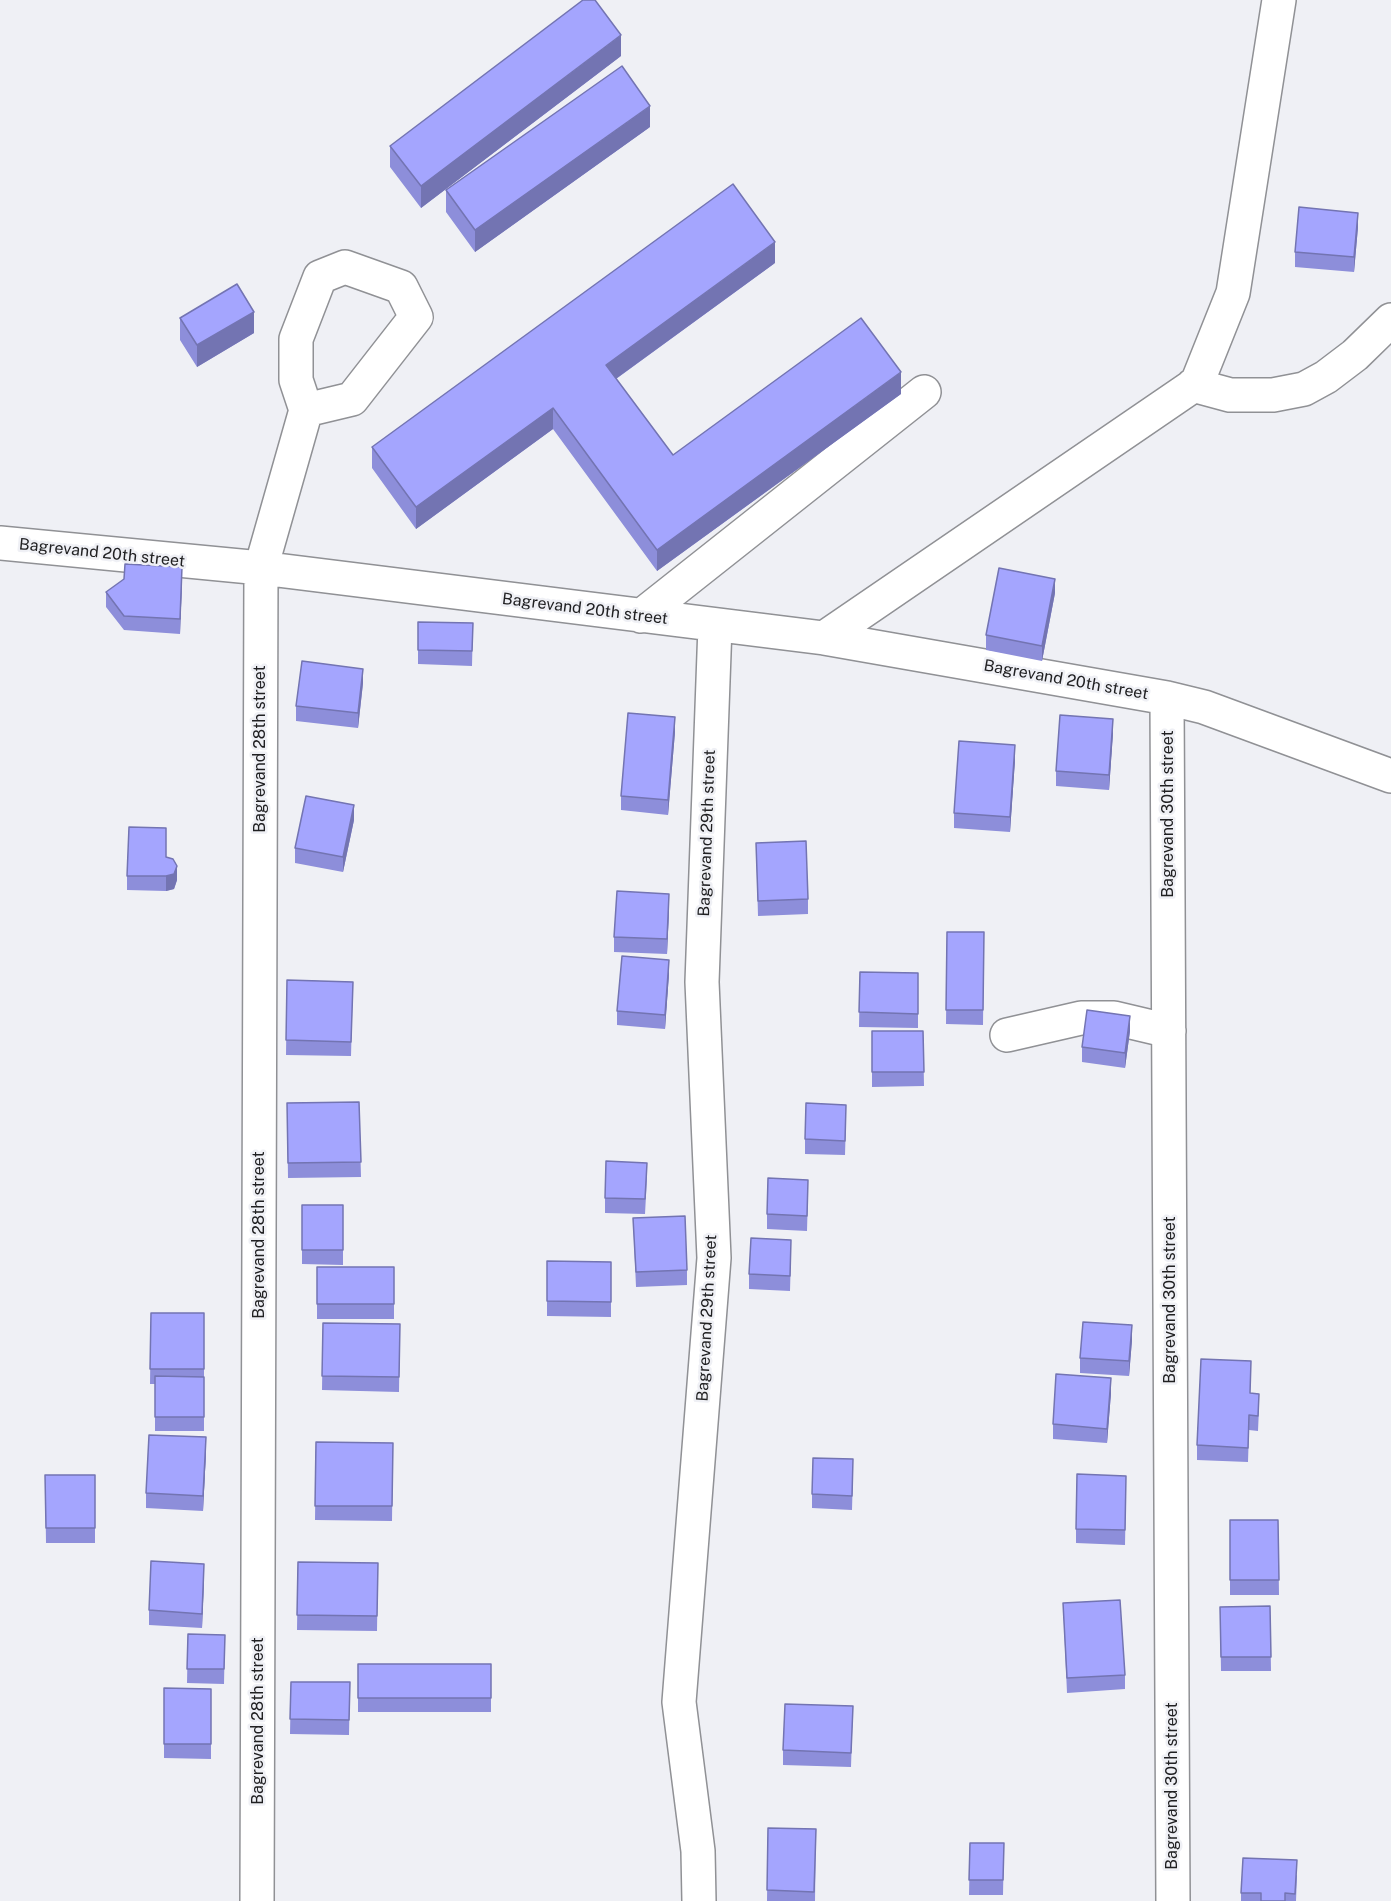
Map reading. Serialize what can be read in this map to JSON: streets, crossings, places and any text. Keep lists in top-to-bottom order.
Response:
{
  "streets": {
    "street": [
      "Bagrevand 20th street",
      "Bagrevand 28th street",
      "Bagrevand 30th street",
      "Bagrevand 29th street"
    ]
  },
  "crossings": [
    ["Bagrevand 20th street", "Bagrevand 28th street"],
    ["Bagrevand 20th street", "Bagrevand 30th street"],
    ["Bagrevand 20th street", "Bagrevand 29th street"]
  ]
}
